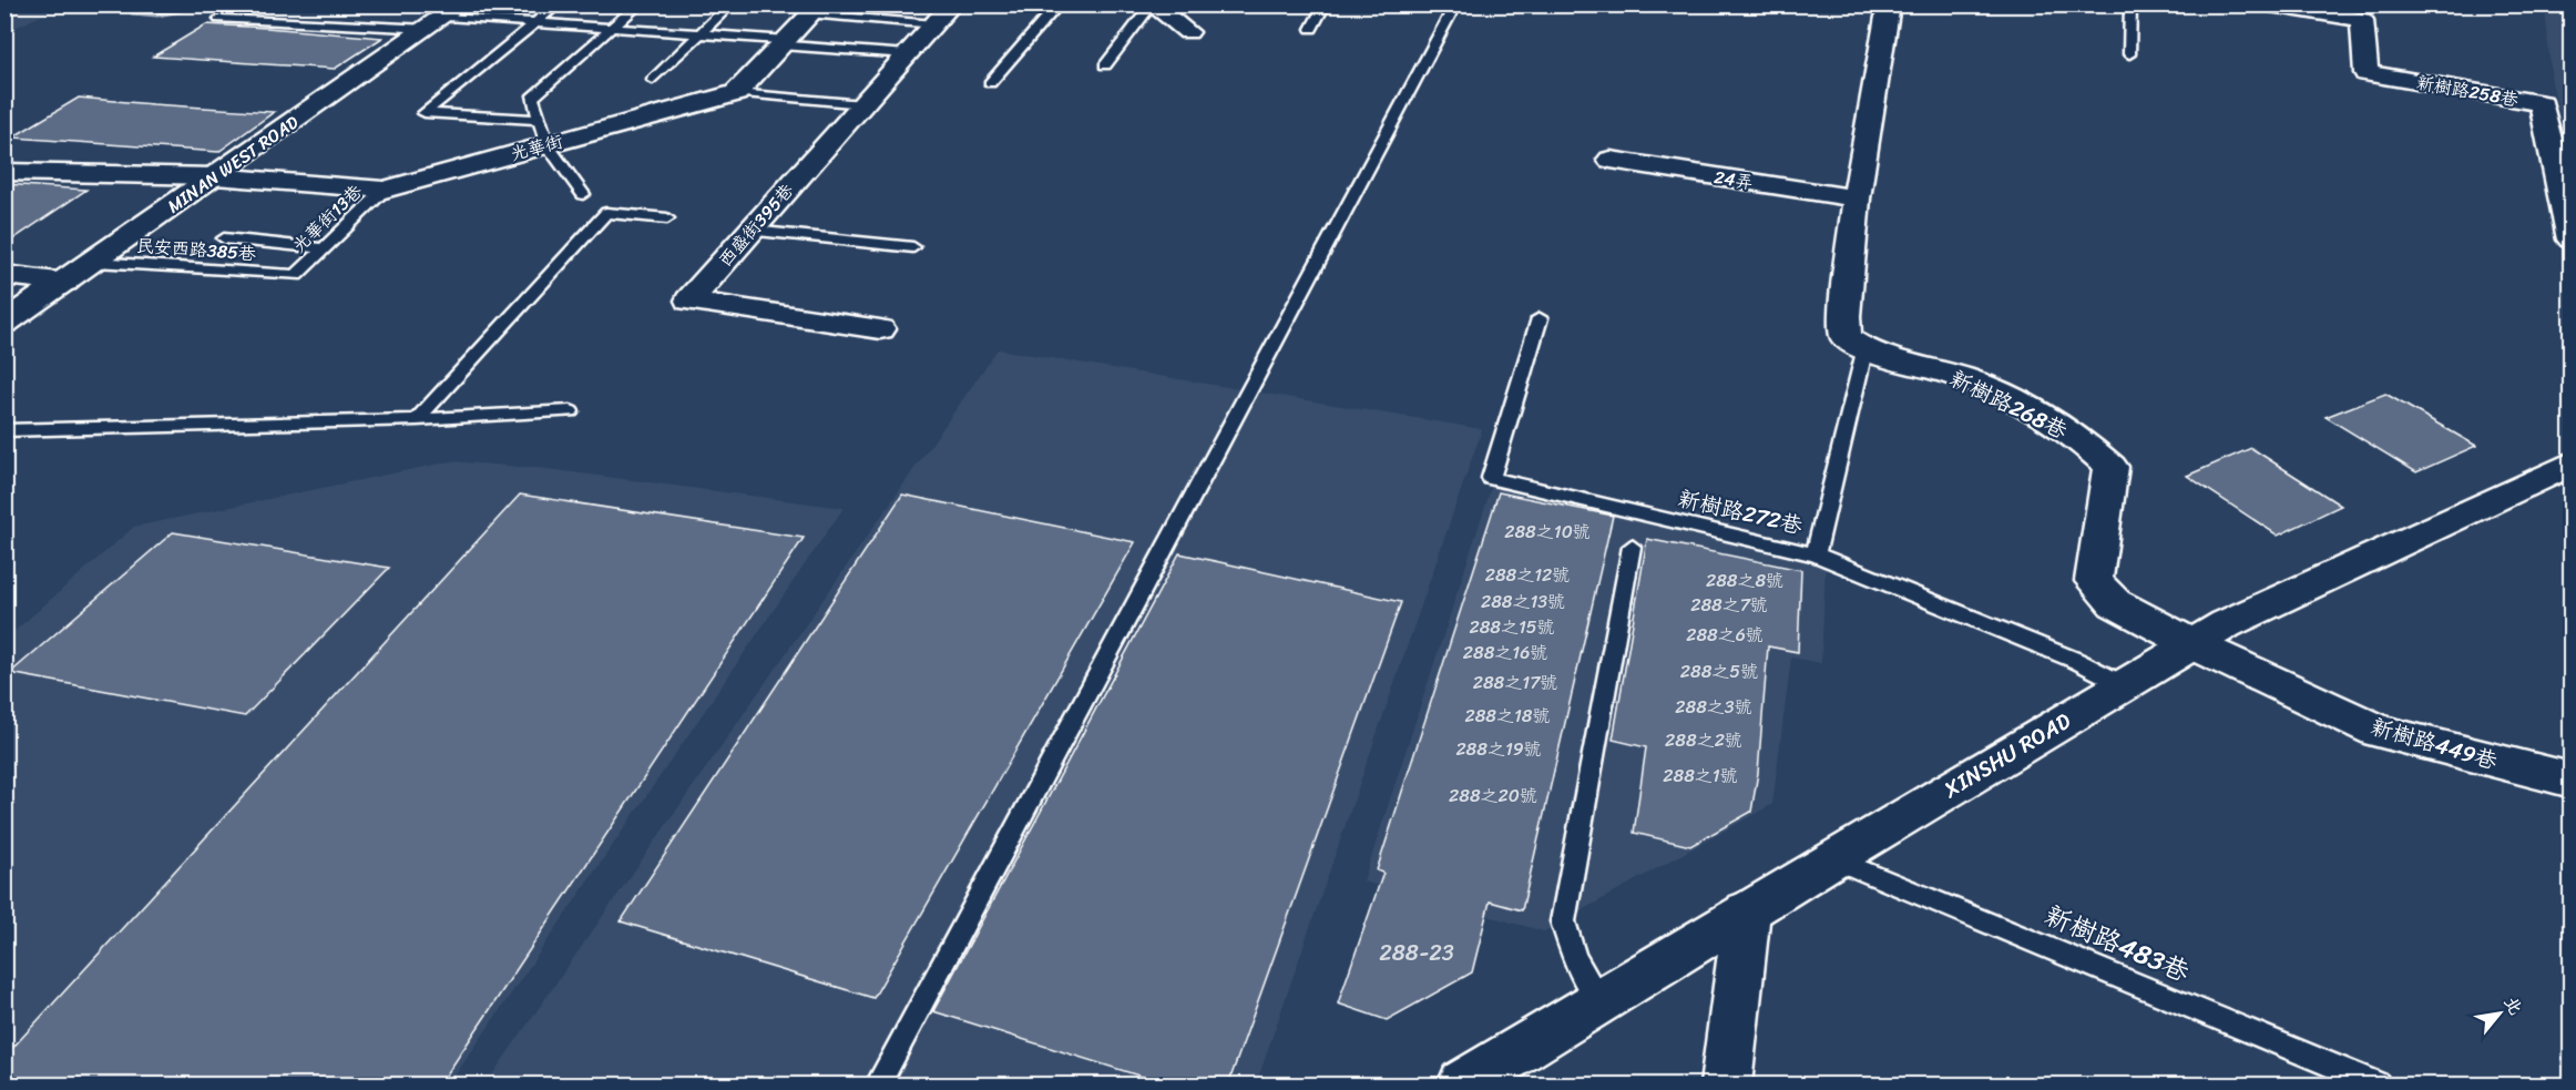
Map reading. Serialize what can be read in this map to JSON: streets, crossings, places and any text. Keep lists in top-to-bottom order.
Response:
{
  "streets": {
    "street": [
      "新樹路258巷",
      "光華街",
      "MINAN WEST ROAD",
      "24弄",
      "西盛街395巷",
      "新樹路268巷",
      "新樹路449巷",
      "XINSHU ROAD"
    ],
    "lane": [
      "光華街13巷",
      "民安西路385巷",
      "新樹路272巷",
      "新樹路483巷"
    ]
  },
  "crossings": [
    ["光華街", "MINAN WEST ROAD"],
    ["光華街", "光華街13巷"],
    ["MINAN WEST ROAD", "民安西路385巷"],
    ["光華街13巷", "民安西路385巷"],
    ["新樹路268巷", "新樹路449巷"],
    ["新樹路268巷", "XINSHU ROAD"],
    ["新樹路272巷", "XINSHU ROAD"],
    ["新樹路449巷", "XINSHU ROAD"],
    ["XINSHU ROAD", "新樹路483巷"]
  ],
  "house_numbers": [
    "288之10號",
    "288之12號",
    "288之8號",
    "288之13號",
    "288之7號",
    "288之15號",
    "288之6號",
    "288之16號",
    "288之5號",
    "288之17號",
    "288之3號",
    "288之18號",
    "288之2號",
    "288之19號",
    "288之1號",
    "288之20號",
    "288-23"
  ],
  "north": "top right"
}
